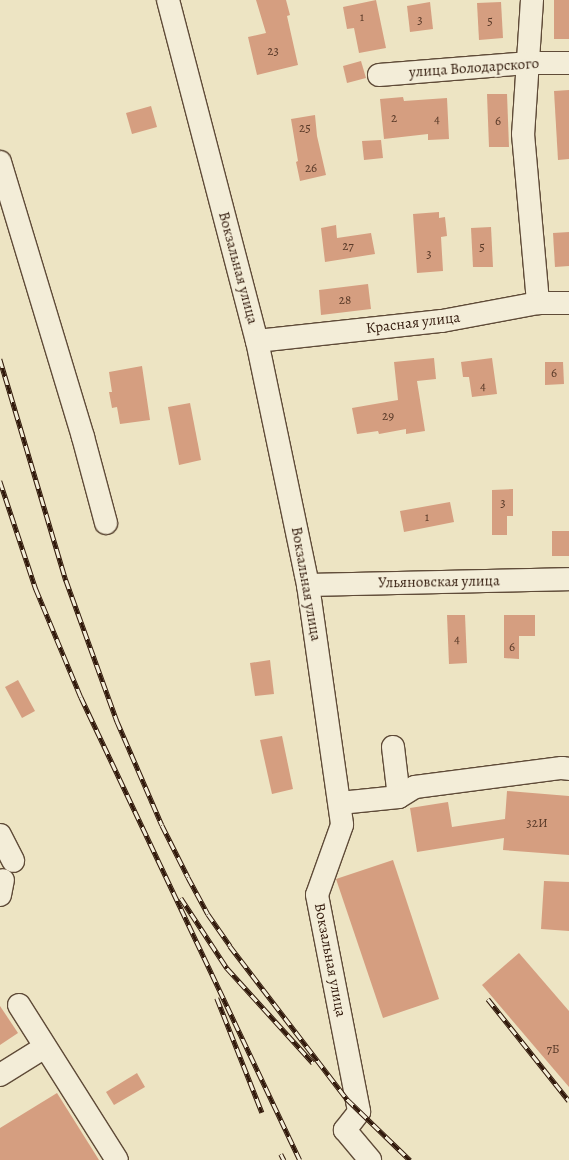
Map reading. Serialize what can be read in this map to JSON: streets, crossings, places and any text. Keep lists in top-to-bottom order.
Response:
{
  "streets": {
    "street": [
      "улица Володарского",
      "Вокзальная улица",
      "Красная улица",
      "Ульяновская улица"
    ]
  },
  "crossings": [
    ["Вокзальная улица", "Красная улица"],
    ["Вокзальная улица", "Ульяновская улица"]
  ],
  "house_numbers": [
    "1",
    "3",
    "5",
    "23",
    "2",
    "4",
    "6",
    "25",
    "26",
    "27",
    "5",
    "3",
    "28",
    "6",
    "4",
    "29",
    "3",
    "1",
    "4",
    "6",
    "32И",
    "7Б"
  ]
}
